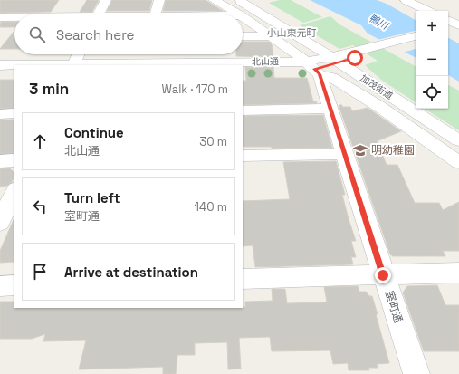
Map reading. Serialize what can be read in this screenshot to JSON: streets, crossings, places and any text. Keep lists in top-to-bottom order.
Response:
{
  "streets": {
    "street": ["北山通", "加茂街道", "室町通"]
  },
  "crossings": [
    ["北山通", "加茂街道"],
    ["北山通", "室町通"]
  ],
  "districts": ["小山東元町"],
  "water": ["鴨川"],
  "places": {
    "school or university": ["明幼稚園"]
  },
  "page": {
    "map_buttons": ["+", "−"],
    "search": "Search here",
    "heading": ["3 min", "Walk · 170 m"],
    "list": [
      ["Continue", "北山通", "30 m"],
      ["Turn left", "室町通", "140 m"],
      "Arrive at destination"
    ]
  }
}
